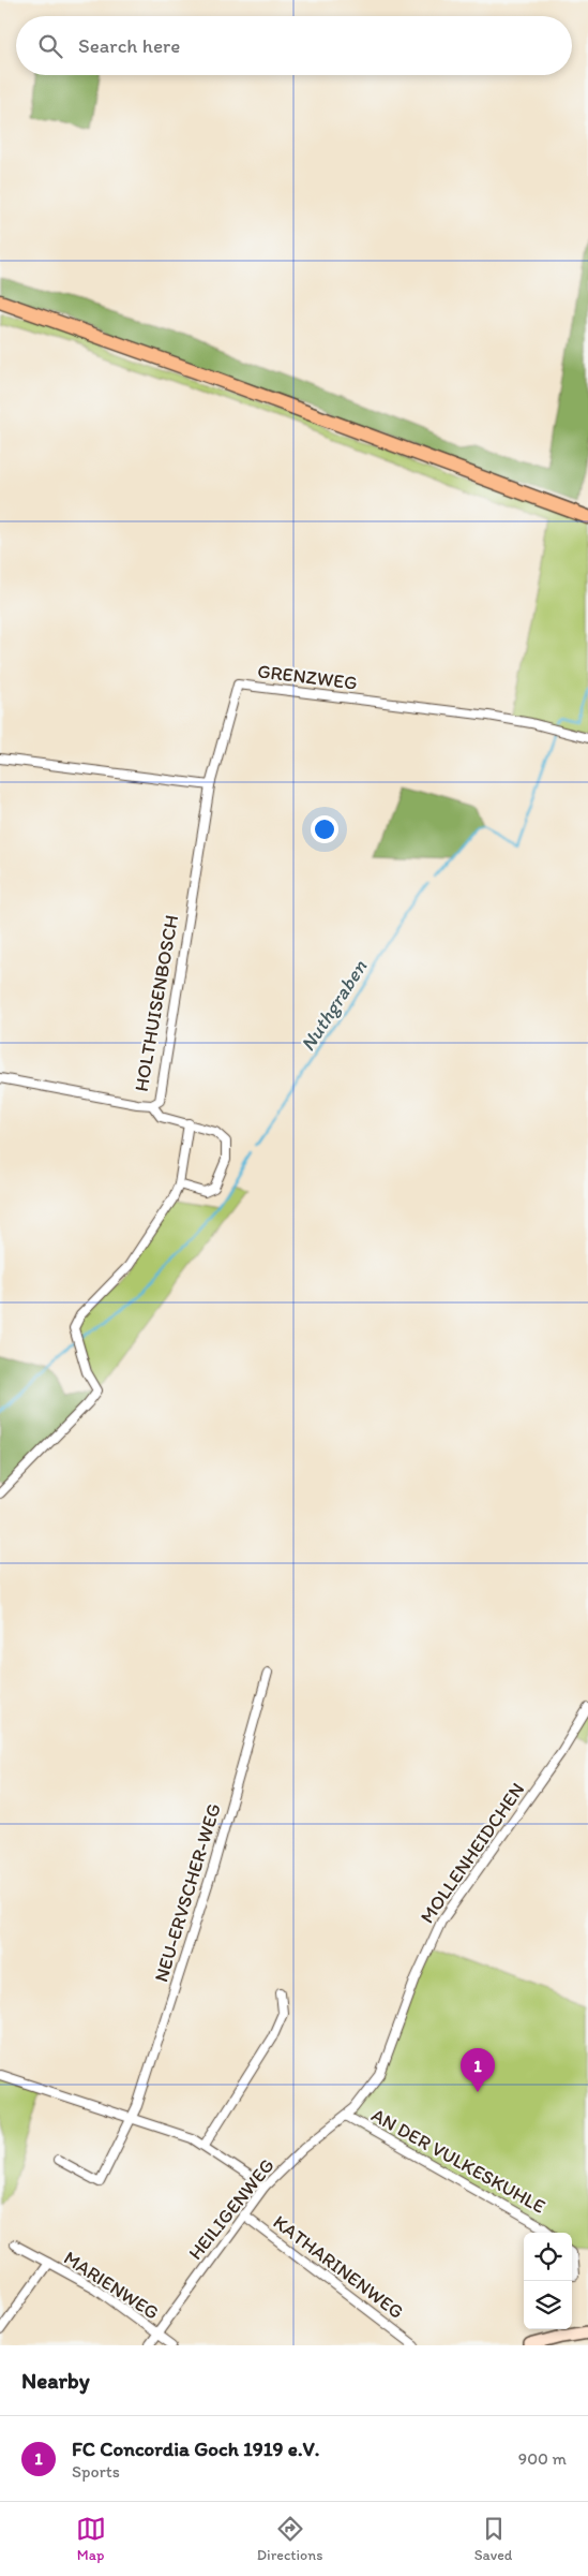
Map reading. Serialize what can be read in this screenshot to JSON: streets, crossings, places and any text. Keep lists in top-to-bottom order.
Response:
{
  "streets": {
    "street": [
      "GRENZWEG",
      "HOLTHUISENBOSCH",
      "MOLLENHEIDCHEN",
      "NEU-ERVSCHER-WEG",
      "AN DER VULKESKUHLE",
      "HEILIGENWEG",
      "KATHARINENWEG",
      "MARIENWEG"
    ]
  },
  "crossings": [
    ["GRENZWEG", "HOLTHUISENBOSCH"],
    ["MOLLENHEIDCHEN", "HEILIGENWEG"],
    ["AN DER VULKESKUHLE", "HEILIGENWEG"],
    ["HEILIGENWEG", "KATHARINENWEG"],
    ["HEILIGENWEG", "MARIENWEG"]
  ],
  "water": ["Nuthgraben"],
  "page": {
    "search": "Search here",
    "pins": "1",
    "heading": "Nearby",
    "list": [
      {
        "mark": "1",
        "name": "FC Concordia Goch 1919 e.V.",
        "note": "Sports",
        "value": "900 m"
      }
    ],
    "nav": ["Map", "Directions", "Saved"]
  }
}
